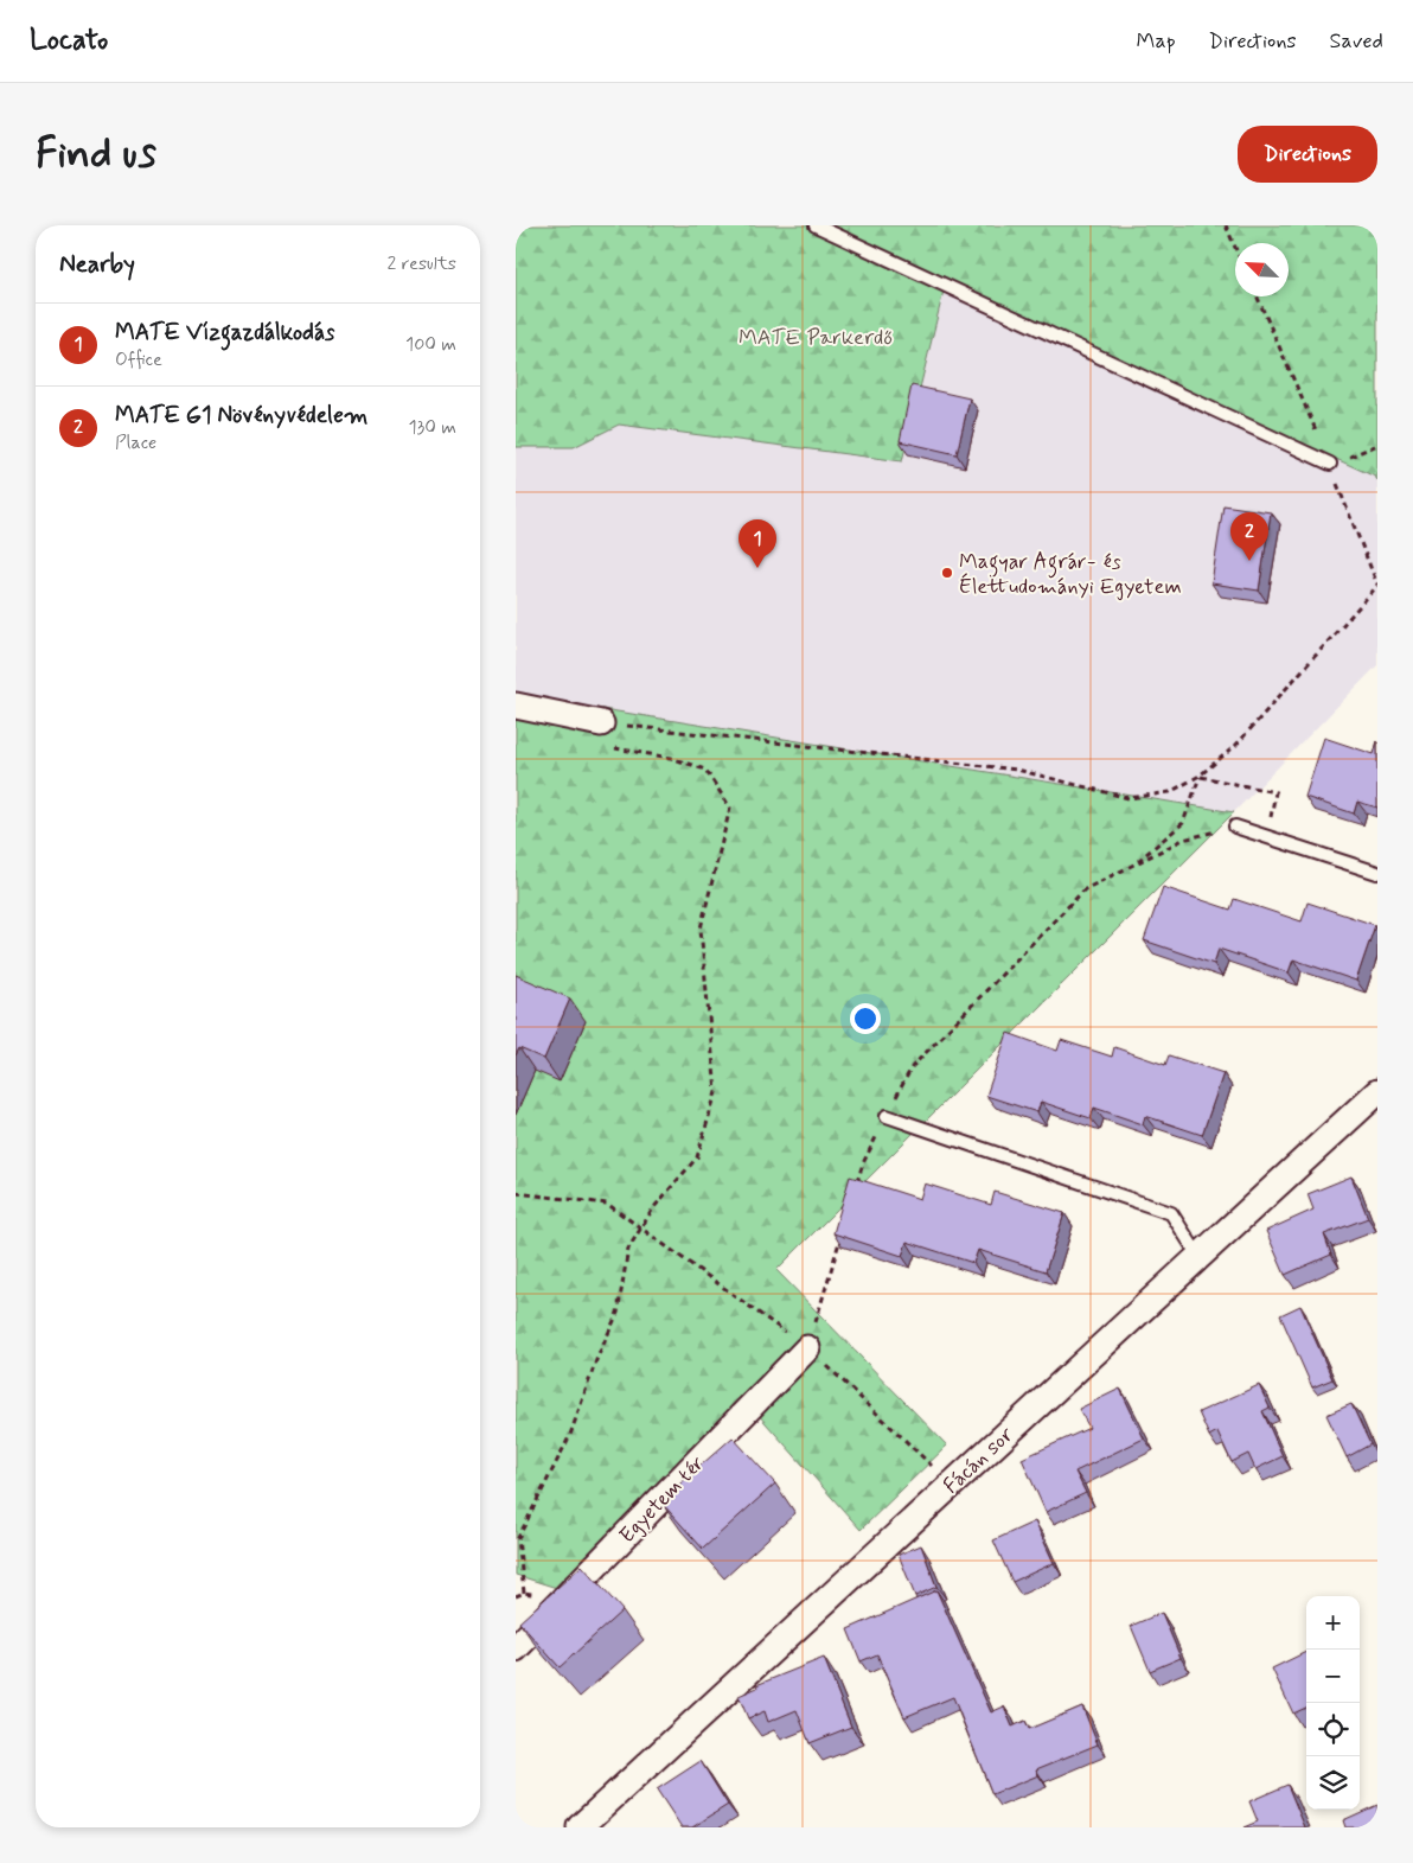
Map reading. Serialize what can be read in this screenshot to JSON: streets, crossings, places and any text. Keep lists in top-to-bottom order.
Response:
{
  "streets": {
    "street": ["Fácán sor", "Egyetem tér"]
  },
  "parks": ["MATE Parkerdő"],
  "places": ["Magyar Agrár- és Élettudományi Egyetem"],
  "north": "top left",
  "page": {
    "header": "Locato",
    "nav": ["Map", "Directions", "Saved"],
    "buttons": "Directions",
    "title": "Find us",
    "heading": ["Nearby", "2 results"],
    "list": [
      {
        "mark": "1",
        "name": "MATE Vízgazdálkodás",
        "note": "Office",
        "value": "100 m"
      },
      {
        "mark": "2",
        "name": "MATE G1 Növényvédelem",
        "note": "Place",
        "value": "130 m"
      }
    ],
    "pins": ["2", "1"],
    "map_buttons": ["+", "−"]
  }
}
